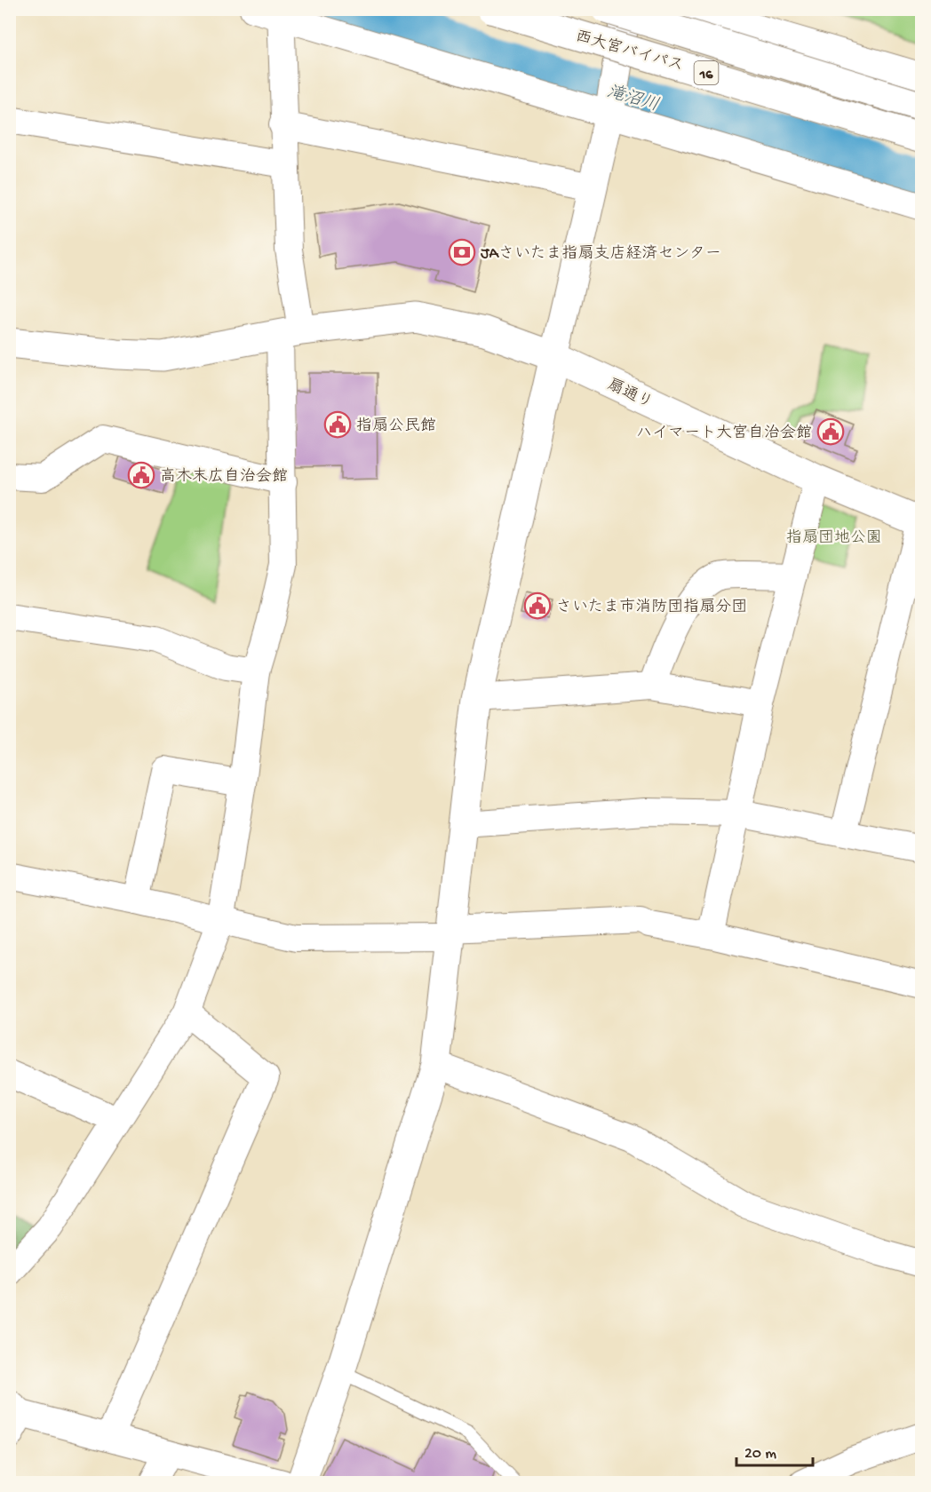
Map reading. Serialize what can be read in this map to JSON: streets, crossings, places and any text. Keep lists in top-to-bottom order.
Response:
{
  "streets": {
    "main road": ["西大宮バイパス", "16", "扇通り"]
  },
  "water": ["滝沼川"],
  "parks": ["指扇団地公園"],
  "places": {
    "bank": ["JAさいたま指扇支店経済センター"],
    "public building": [
      "指扇公民館",
      "ハイマート大宮自治会館",
      "高木末広自治会館",
      "さいたま市消防団指扇分団"
    ]
  },
  "scale_bar": "20 m"
}
